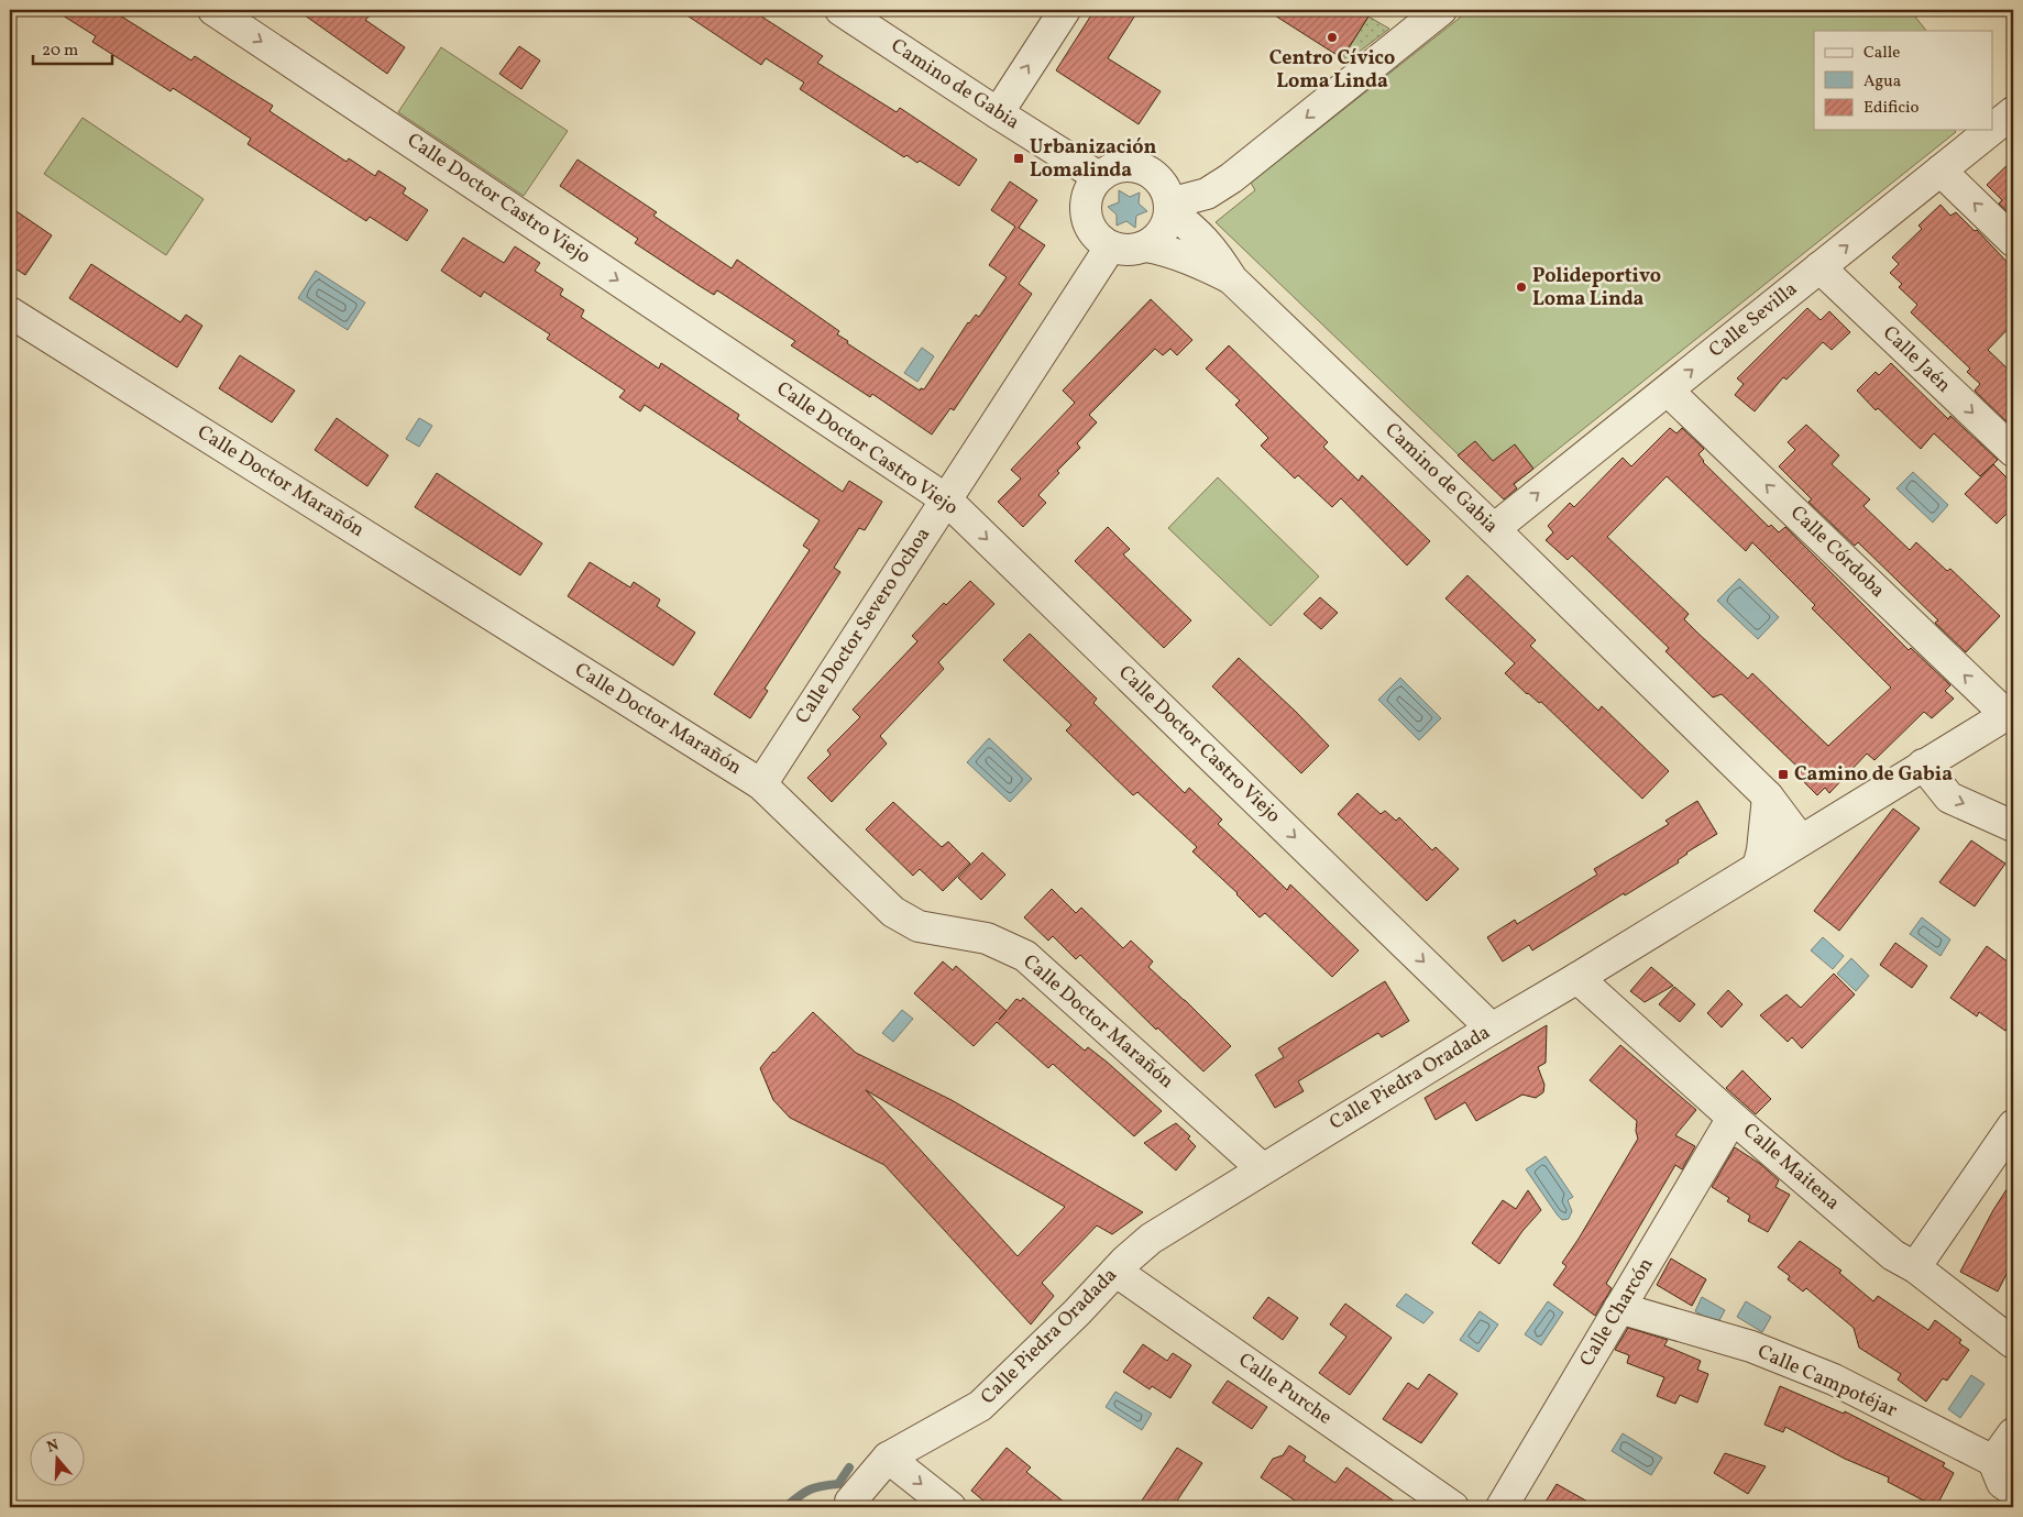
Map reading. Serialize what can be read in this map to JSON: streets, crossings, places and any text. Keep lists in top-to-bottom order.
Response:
{
  "streets": {
    "street": [
      "Camino de Gabia",
      "Calle Doctor Castro Viejo",
      "Calle Sevilla",
      "Calle Jaén",
      "Calle Doctor Marañón",
      "Calle Córdoba",
      "Calle Doctor Severo Ochoa",
      "Calle Piedra Oradada",
      "Calle Maitena",
      "Calle Charcón",
      "Calle Campotéjar",
      "Calle Purche"
    ]
  },
  "crossings": [
    ["Camino de Gabia", "Calle Sevilla"],
    ["Camino de Gabia", "Calle Doctor Severo Ochoa"],
    ["Camino de Gabia", "Calle Piedra Oradada"],
    ["Calle Doctor Castro Viejo", "Calle Doctor Severo Ochoa"],
    ["Calle Doctor Castro Viejo", "Calle Piedra Oradada"],
    ["Calle Sevilla", "Calle Jaén"],
    ["Calle Sevilla", "Calle Córdoba"],
    ["Calle Doctor Marañón", "Calle Doctor Severo Ochoa"],
    ["Calle Doctor Marañón", "Calle Piedra Oradada"],
    ["Calle Córdoba", "Calle Piedra Oradada"],
    ["Calle Piedra Oradada", "Calle Maitena"],
    ["Calle Piedra Oradada", "Calle Purche"],
    ["Calle Maitena", "Calle Charcón"],
    ["Calle Charcón", "Calle Campotéjar"]
  ],
  "one_way": ["Calle Doctor Castro Viejo", "Calle Sevilla", "Calle Córdoba"],
  "places": {
    "other": ["Centro Cívico Loma Linda", "Polideportivo Loma Linda"],
    "transit": ["Urbanización Lomalinda", "Camino de Gabia"]
  },
  "legend": ["Calle", "Agua", "Edificio"],
  "scale_bar": "20 m",
  "north": "top"
}
